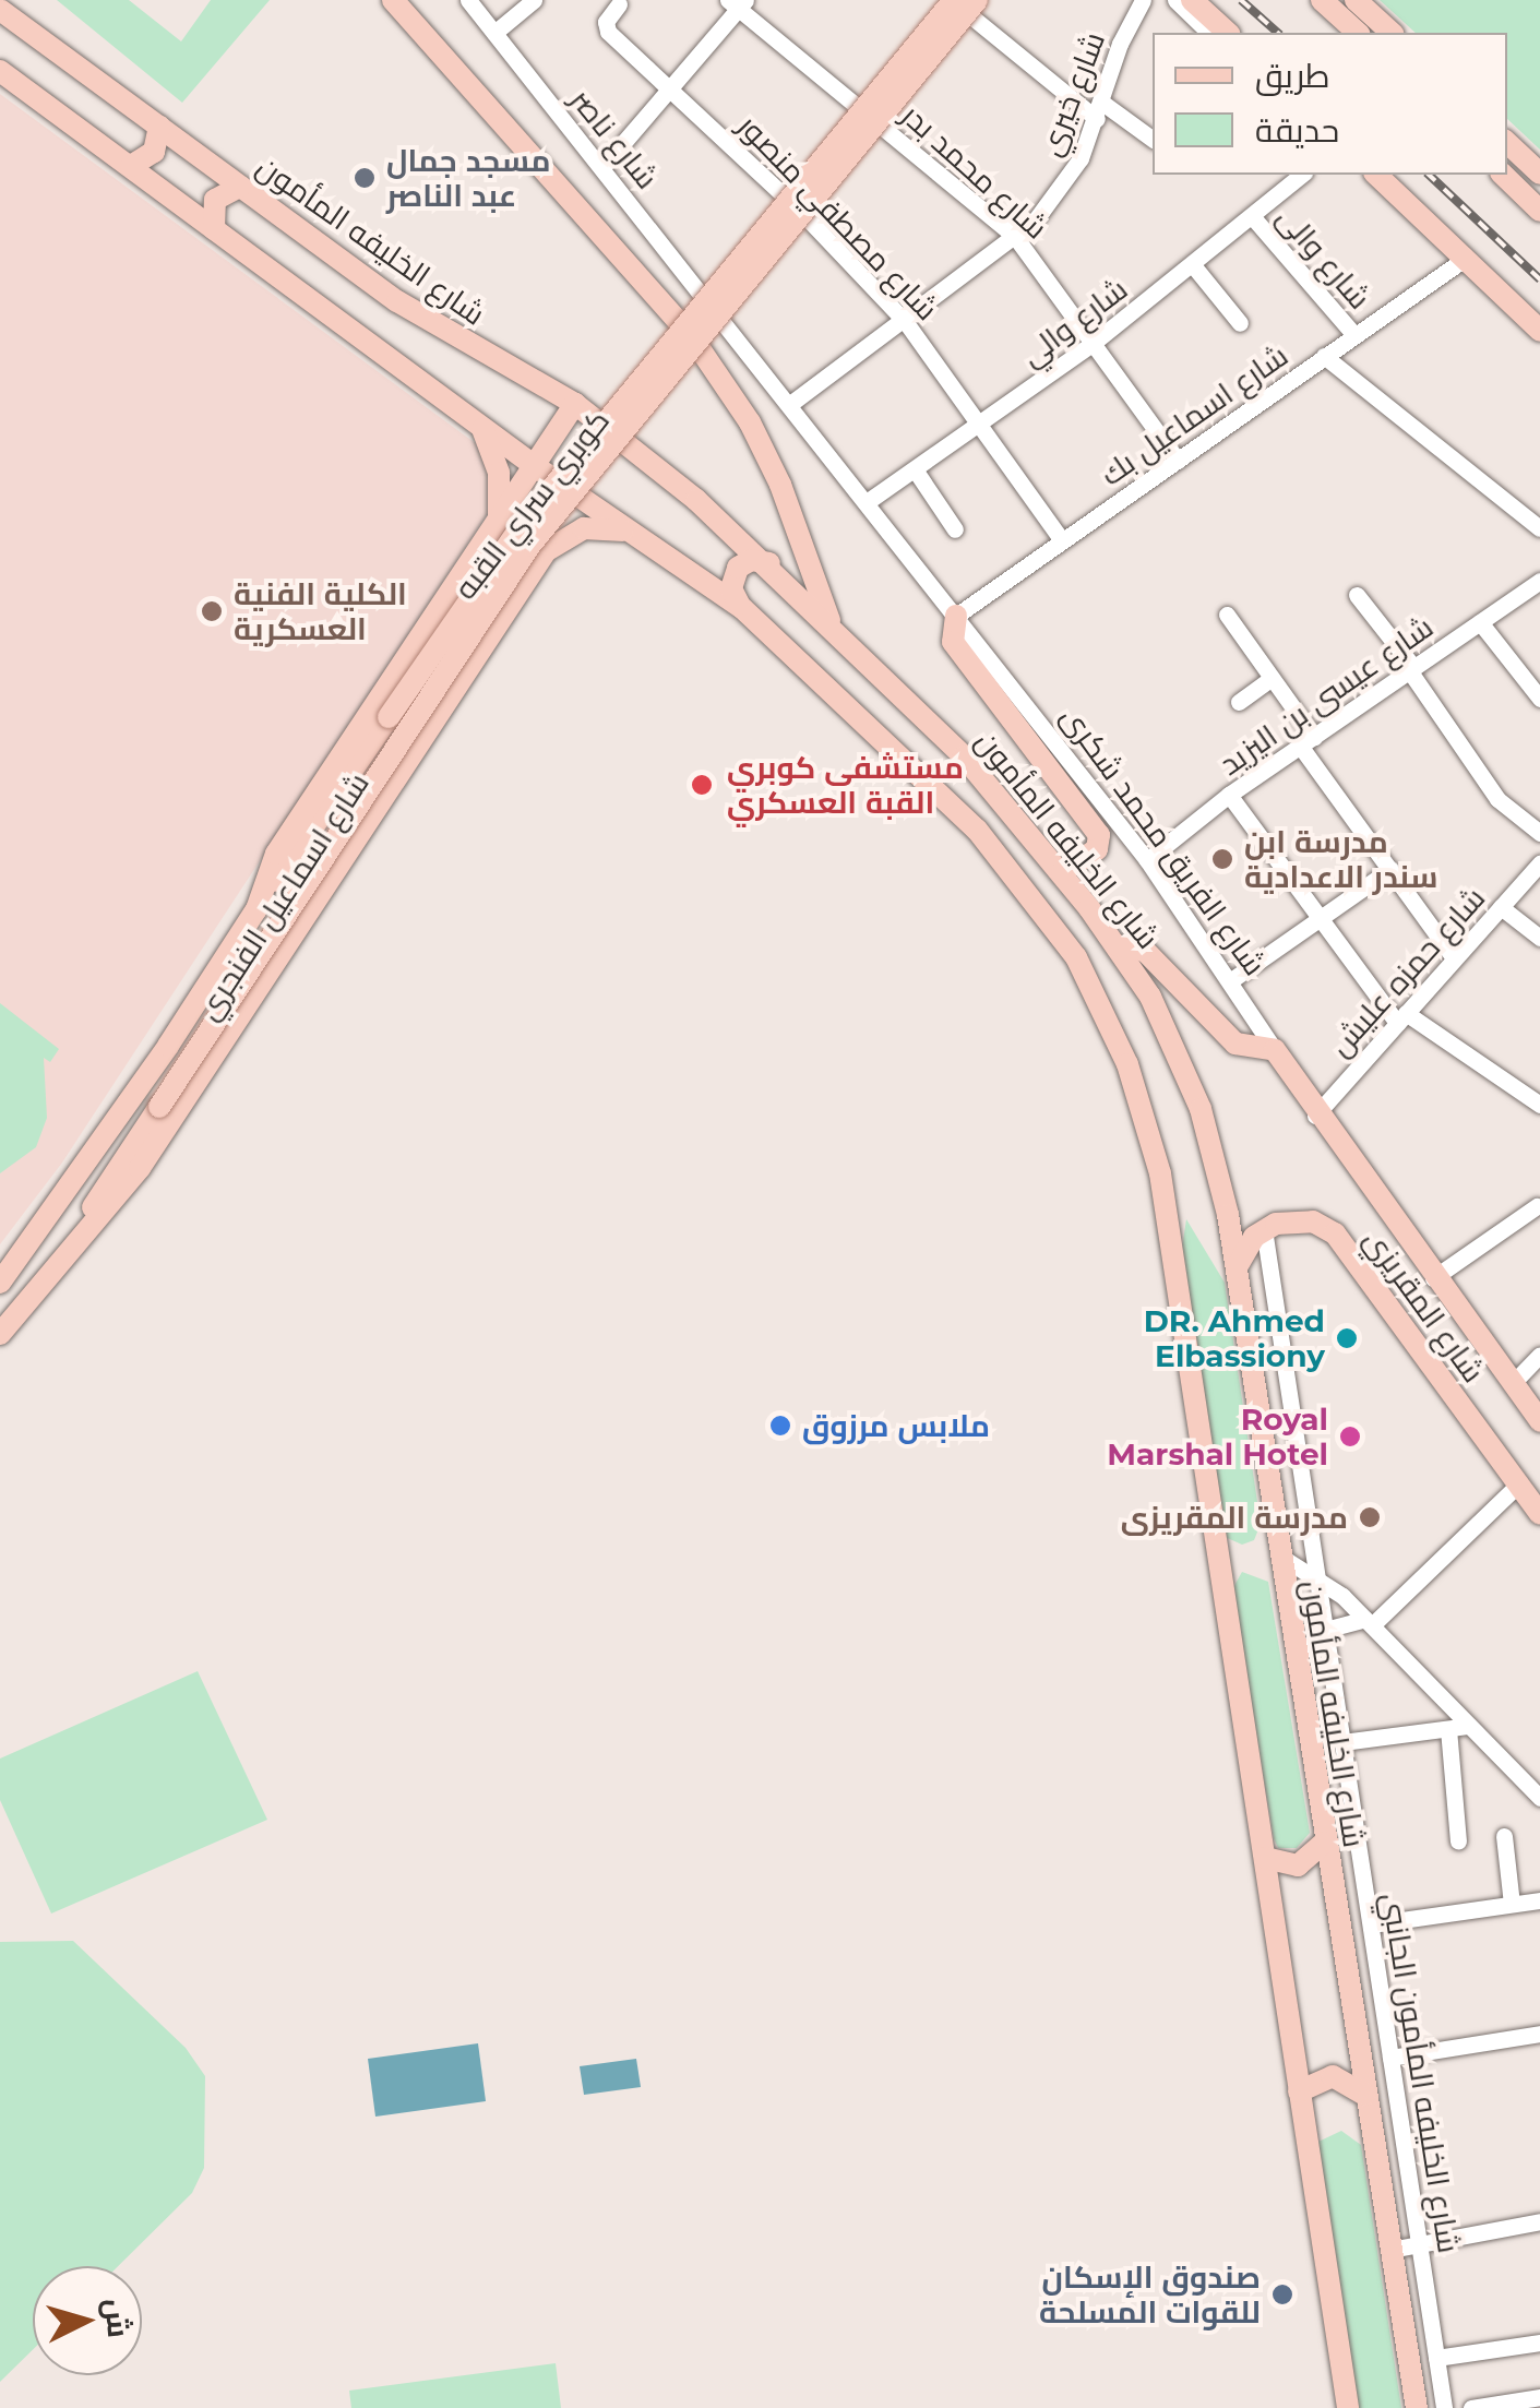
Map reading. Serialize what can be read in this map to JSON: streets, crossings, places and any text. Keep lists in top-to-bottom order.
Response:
{
  "streets": {
    "main road": [
      "شارع الخليفه المأمون",
      "كوبري سراي القبه",
      "شارع الفريق محمد شكرى",
      "شارع اسماعيل الفنجري",
      "شارع المقريزي"
    ],
    "street": [
      "شارع خيري",
      "شارع ناصر",
      "شارع محمد بدر",
      "شارع مصطفي منصور",
      "شارع والى",
      "شارع والي",
      "شارع اسماعيل بك",
      "شارع عيسى بن اليزيد",
      "شارع حمزه عليش",
      "شارع الخليفه المأمون الجانبي"
    ]
  },
  "crossings": [
    ["شارع خيري", "شارع محمد بدر"],
    ["شارع خيري", "شارع مصطفي منصور"],
    ["شارع خيري", "شارع الفريق محمد شكرى"],
    ["شارع ناصر", "شارع الفريق محمد شكرى"],
    ["شارع محمد بدر", "شارع والي"],
    ["شارع محمد بدر", "شارع اسماعيل بك"],
    ["شارع مصطفي منصور", "شارع والي"],
    ["شارع مصطفي منصور", "شارع اسماعيل بك"],
    ["شارع الخليفه المأمون", "شارع اسماعيل الفنجري"],
    ["شارع والى", "شارع والي"],
    ["شارع والى", "شارع اسماعيل بك"],
    ["شارع والي", "شارع الفريق محمد شكرى"],
    ["شارع اسماعيل بك", "شارع الفريق محمد شكرى"],
    ["كوبري سراي القبه", "شارع اسماعيل الفنجري"],
    ["شارع عيسى بن اليزيد", "شارع الفريق محمد شكرى"],
    ["شارع الفريق محمد شكرى", "شارع حمزه عليش"],
    ["شارع المقريزي", "شارع الخليفه المأمون الجانبي"]
  ],
  "places": [
    "مسجد جمال عبد الناصر",
    "الكلية الفنية العسكرية",
    "مستشفى كوبري القبة العسكري",
    "مدرسة ابن سندر الاعدادية",
    "DR. Ahmed Elbassiony",
    "ملابس مرزوق",
    "Royal Marshal Hotel",
    "مدرسة المقريزى",
    "صندوق الإسكان للقوات المسلحة"
  ],
  "legend": ["طريق", "حديقة"],
  "north": "right"
}
